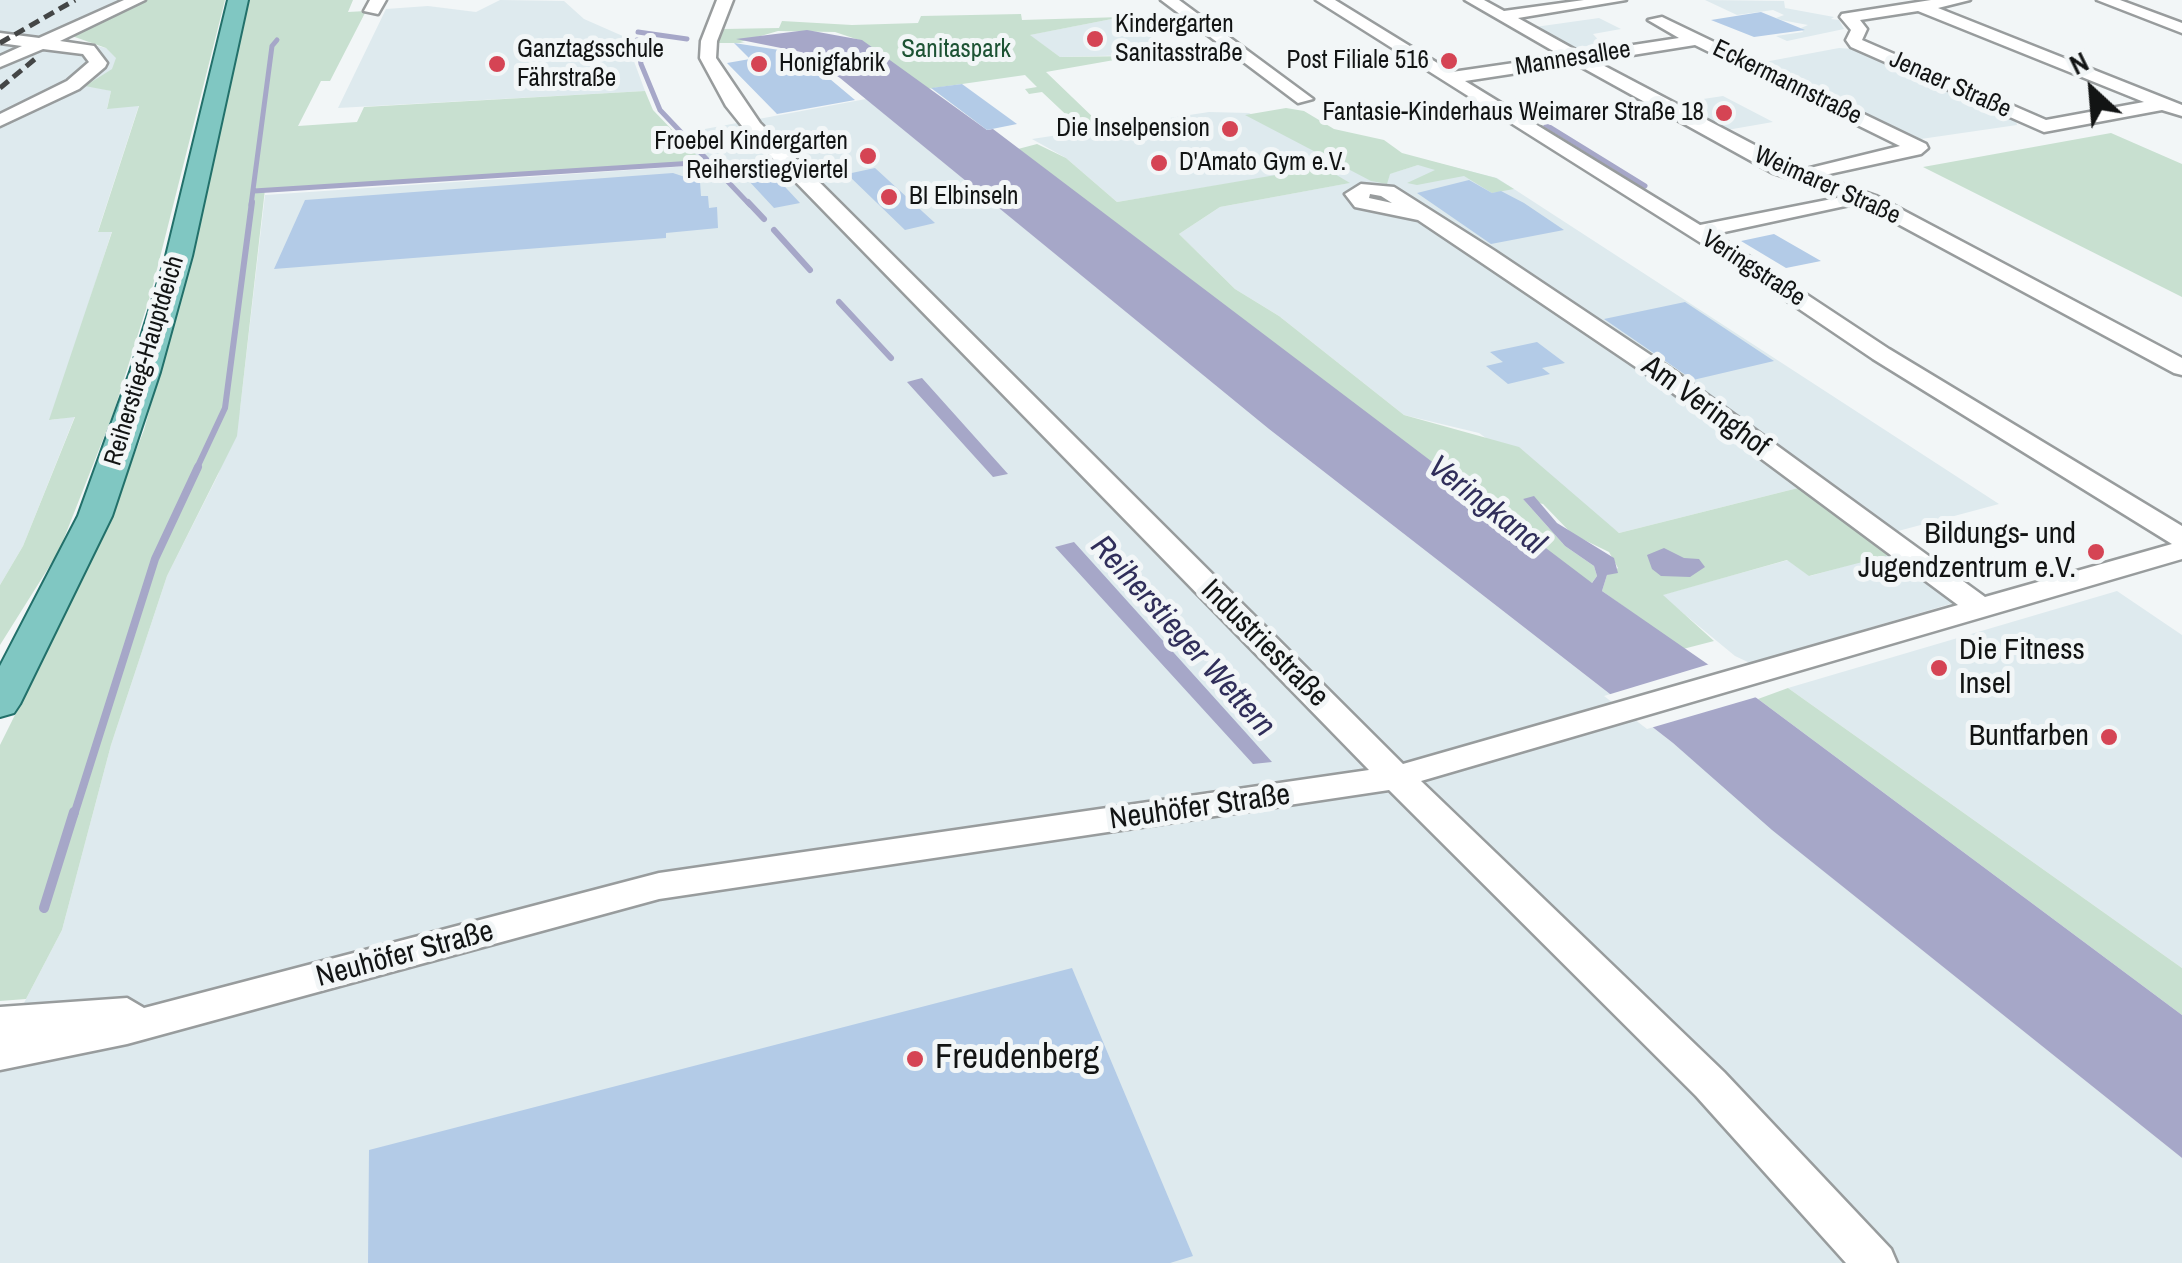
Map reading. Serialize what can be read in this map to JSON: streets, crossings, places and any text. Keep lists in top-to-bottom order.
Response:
{
  "streets": {
    "main road": ["Reiherstieg-Hauptdeich"],
    "street": [
      "Mannesallee",
      "Eckermannstraße",
      "Jenaer Straße",
      "Weimarer Straße",
      "Veringstraße",
      "Am Veringhof",
      "Industriestraße",
      "Neuhöfer Straße"
    ]
  },
  "crossings": [
    ["Mannesallee", "Eckermannstraße"],
    ["Mannesallee", "Weimarer Straße"],
    ["Mannesallee", "Veringstraße"],
    ["Eckermannstraße", "Weimarer Straße"],
    ["Am Veringhof", "Neuhöfer Straße"],
    ["Industriestraße", "Neuhöfer Straße"]
  ],
  "water": ["Veringkanal", "Reiherstieger Wettern"],
  "parks": ["Sanitaspark"],
  "places": [
    "Kindergarten Sanitasstraße",
    "Post Filiale 516",
    "Ganztagsschule Fährstraße",
    "Honigfabrik",
    "Fantasie-Kinderhaus Weimarer Straße 18",
    "Die Inselpension",
    "Froebel Kindergarten Reiherstiegviertel",
    "D'Amato Gym e.V.",
    "BI Elbinseln",
    "Bildungs- und Jugendzentrum e.V.",
    "Die Fitness Insel",
    "Buntfarben",
    "Freudenberg"
  ],
  "north": "top left"
}
